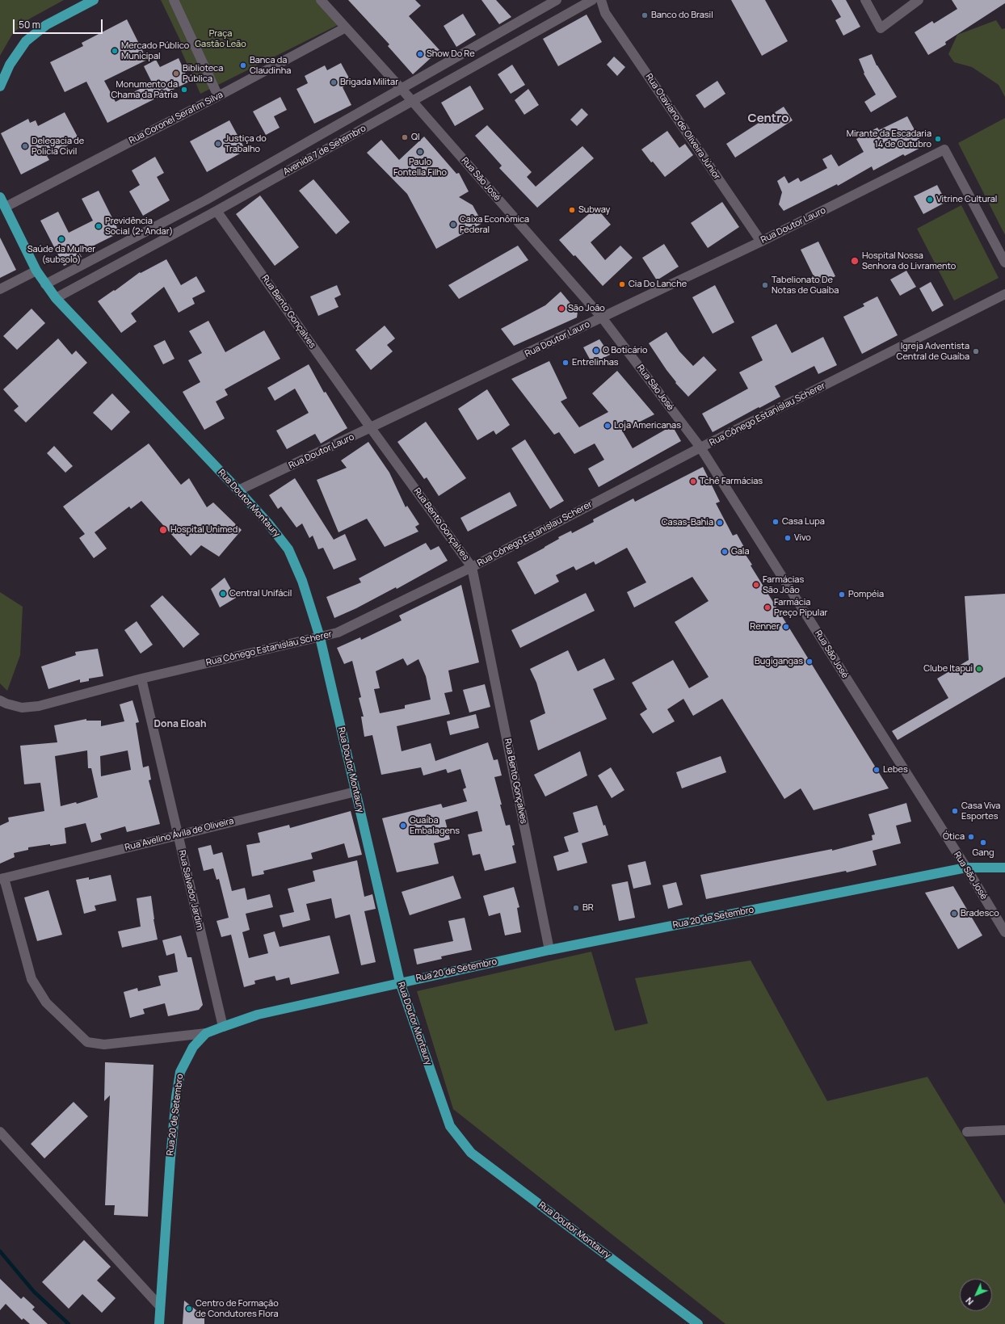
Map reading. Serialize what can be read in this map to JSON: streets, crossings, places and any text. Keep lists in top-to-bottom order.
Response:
{
  "streets": {
    "main road": ["Rua Doutor Montaury", "Rua 20 de Setembro"],
    "street": [
      "Rua Coronel Serafim Silva",
      "Rua Otaviano de Oliveira Júnior",
      "Avenida 7 de Setembro",
      "Rua São José",
      "Rua Doutor Lauro",
      "Rua Bento Gonçalves",
      "Rua Cônego Estanislau Scherer",
      "Rua Avelino Ávila de Oliveira",
      "Rua Salvador Jardim"
    ]
  },
  "crossings": [
    ["Rua Coronel Serafim Silva", "Rua São José"],
    ["Rua Coronel Serafim Silva", "Rua Doutor Montaury"],
    ["Rua Otaviano de Oliveira Júnior", "Avenida 7 de Setembro"],
    ["Rua Otaviano de Oliveira Júnior", "Rua Doutor Lauro"],
    ["Avenida 7 de Setembro", "Rua São José"],
    ["Avenida 7 de Setembro", "Rua Bento Gonçalves"],
    ["Avenida 7 de Setembro", "Rua Doutor Montaury"],
    ["Rua São José", "Rua Doutor Lauro"],
    ["Rua São José", "Rua Cônego Estanislau Scherer"],
    ["Rua São José", "Rua 20 de Setembro"],
    ["Rua Doutor Lauro", "Rua Bento Gonçalves"],
    ["Rua Doutor Lauro", "Rua Doutor Montaury"],
    ["Rua Bento Gonçalves", "Rua Cônego Estanislau Scherer"],
    ["Rua Bento Gonçalves", "Rua 20 de Setembro"],
    ["Rua Cônego Estanislau Scherer", "Rua Doutor Montaury"],
    ["Rua Cônego Estanislau Scherer", "Rua Salvador Jardim"],
    ["Rua Doutor Montaury", "Rua Avelino Ávila de Oliveira"],
    ["Rua Doutor Montaury", "Rua 20 de Setembro"],
    ["Rua Avelino Ávila de Oliveira", "Rua Salvador Jardim"],
    ["Rua Salvador Jardim", "Rua 20 de Setembro"]
  ],
  "districts": ["Centro", "Dona Eloah"],
  "parks": ["Praça Gastão Leão"],
  "places": [
    "Banco do Brasil",
    "Mercado Público Municipal",
    "Show Do Re",
    "Banca da Claudinha",
    "Biblioteca Pública",
    "Brigada Militar",
    "Monumento da Chama da Pátria",
    "QI",
    "Mirante da Escadaria 14 de Outubro",
    "Justiça do Trabalho",
    "Delegacia de Policia Civil",
    "Paulo Fontella Filho",
    "Vitrine Cultural",
    "Subway",
    "Caixa Econômica Federal",
    "Previdência Social (2º Andar)",
    "Saúde da Mulher (subsolo)",
    "Hospital Nossa Senhora do Livramento",
    "Cia Do Lanche",
    "Tabelionato De Notas de Guaíba",
    "São João",
    "O Boticário",
    "Igreja Adventista Central de Guaíba",
    "Entrelinhas",
    "Loja Americanas",
    "Tchê Farmácias",
    "Casa Lupa",
    "Casas-Bahia",
    "Hospital Unimed",
    "Vivo",
    "Gala",
    "Farmácias São João",
    "Central Unifácil",
    "Pompéia",
    "Farmácia Preço Pipular",
    "Renner",
    "Bugigangas",
    "Clube Itapui",
    "Lebes",
    "Casa Viva Esportes",
    "Guaíba Embalagens",
    "Ótica",
    "Gang",
    "BR",
    "Bradesco",
    "Centro de Formação de Condutores Flora"
  ],
  "scale_bar": "50 m",
  "north": "bottom left"
}
